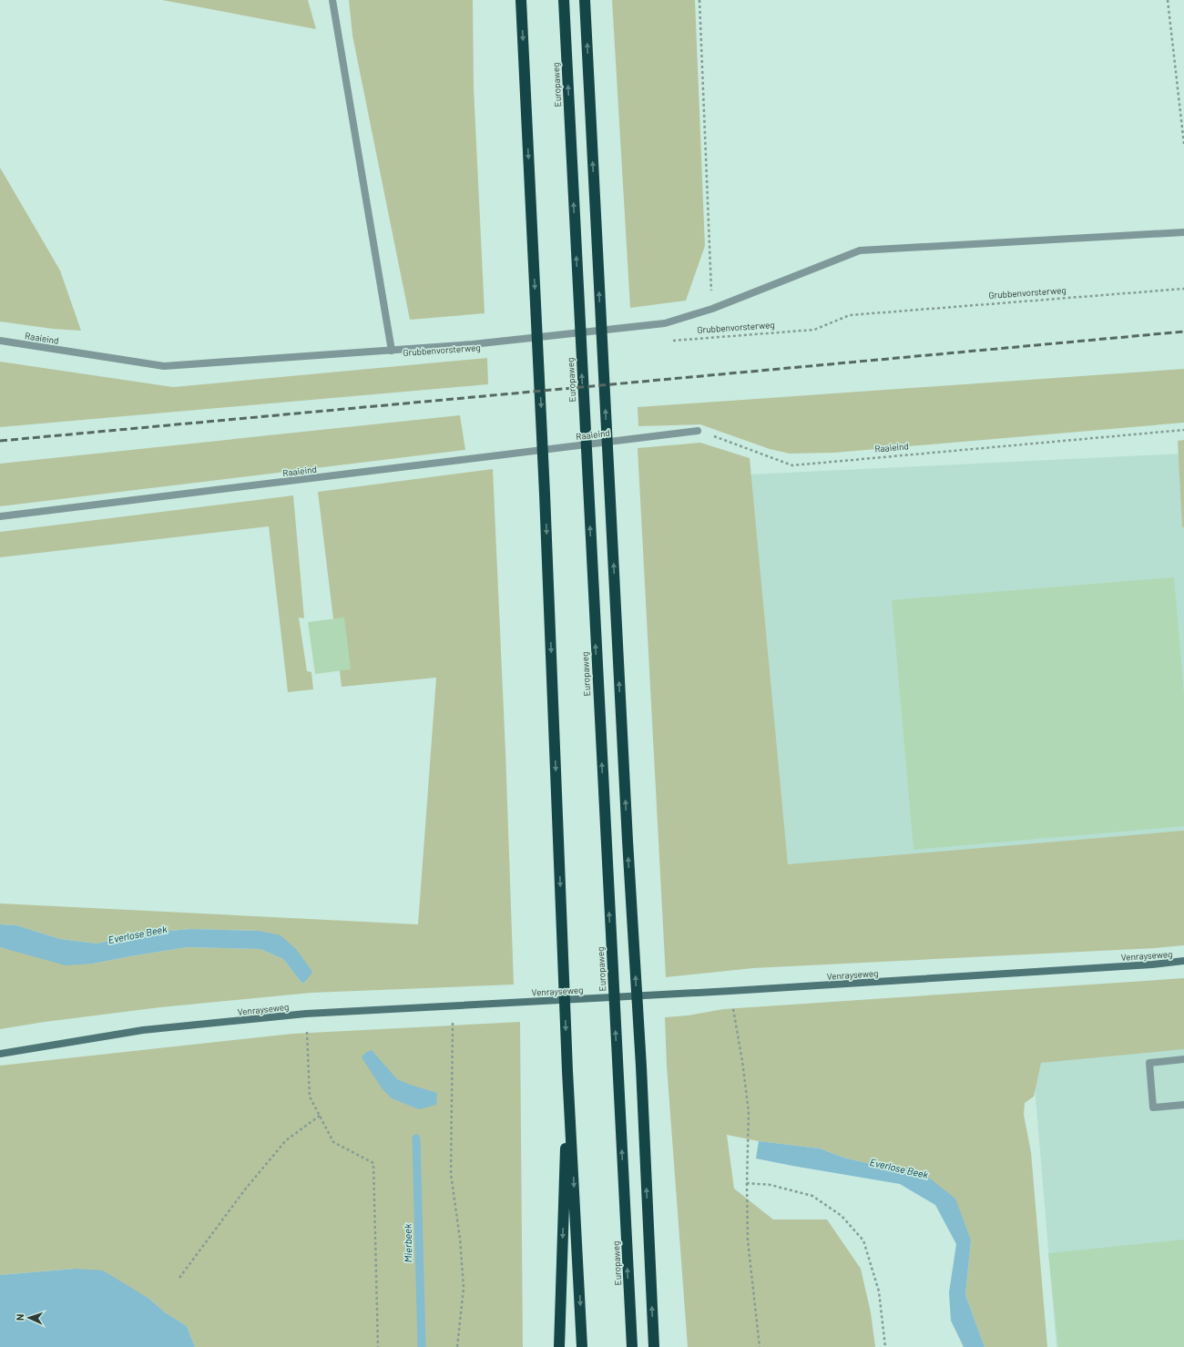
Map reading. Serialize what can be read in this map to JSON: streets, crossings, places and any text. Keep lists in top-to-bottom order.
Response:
{
  "streets": {
    "highway": ["Europaweg"],
    "main road": ["Venrayseweg"],
    "street": ["Grubbenvorsterweg", "Raaieind"]
  },
  "crossings": [
    ["Grubbenvorsterweg", "Raaieind"]
  ],
  "water": ["Everlose Beek", "Mierbeek"],
  "north": "left"
}
